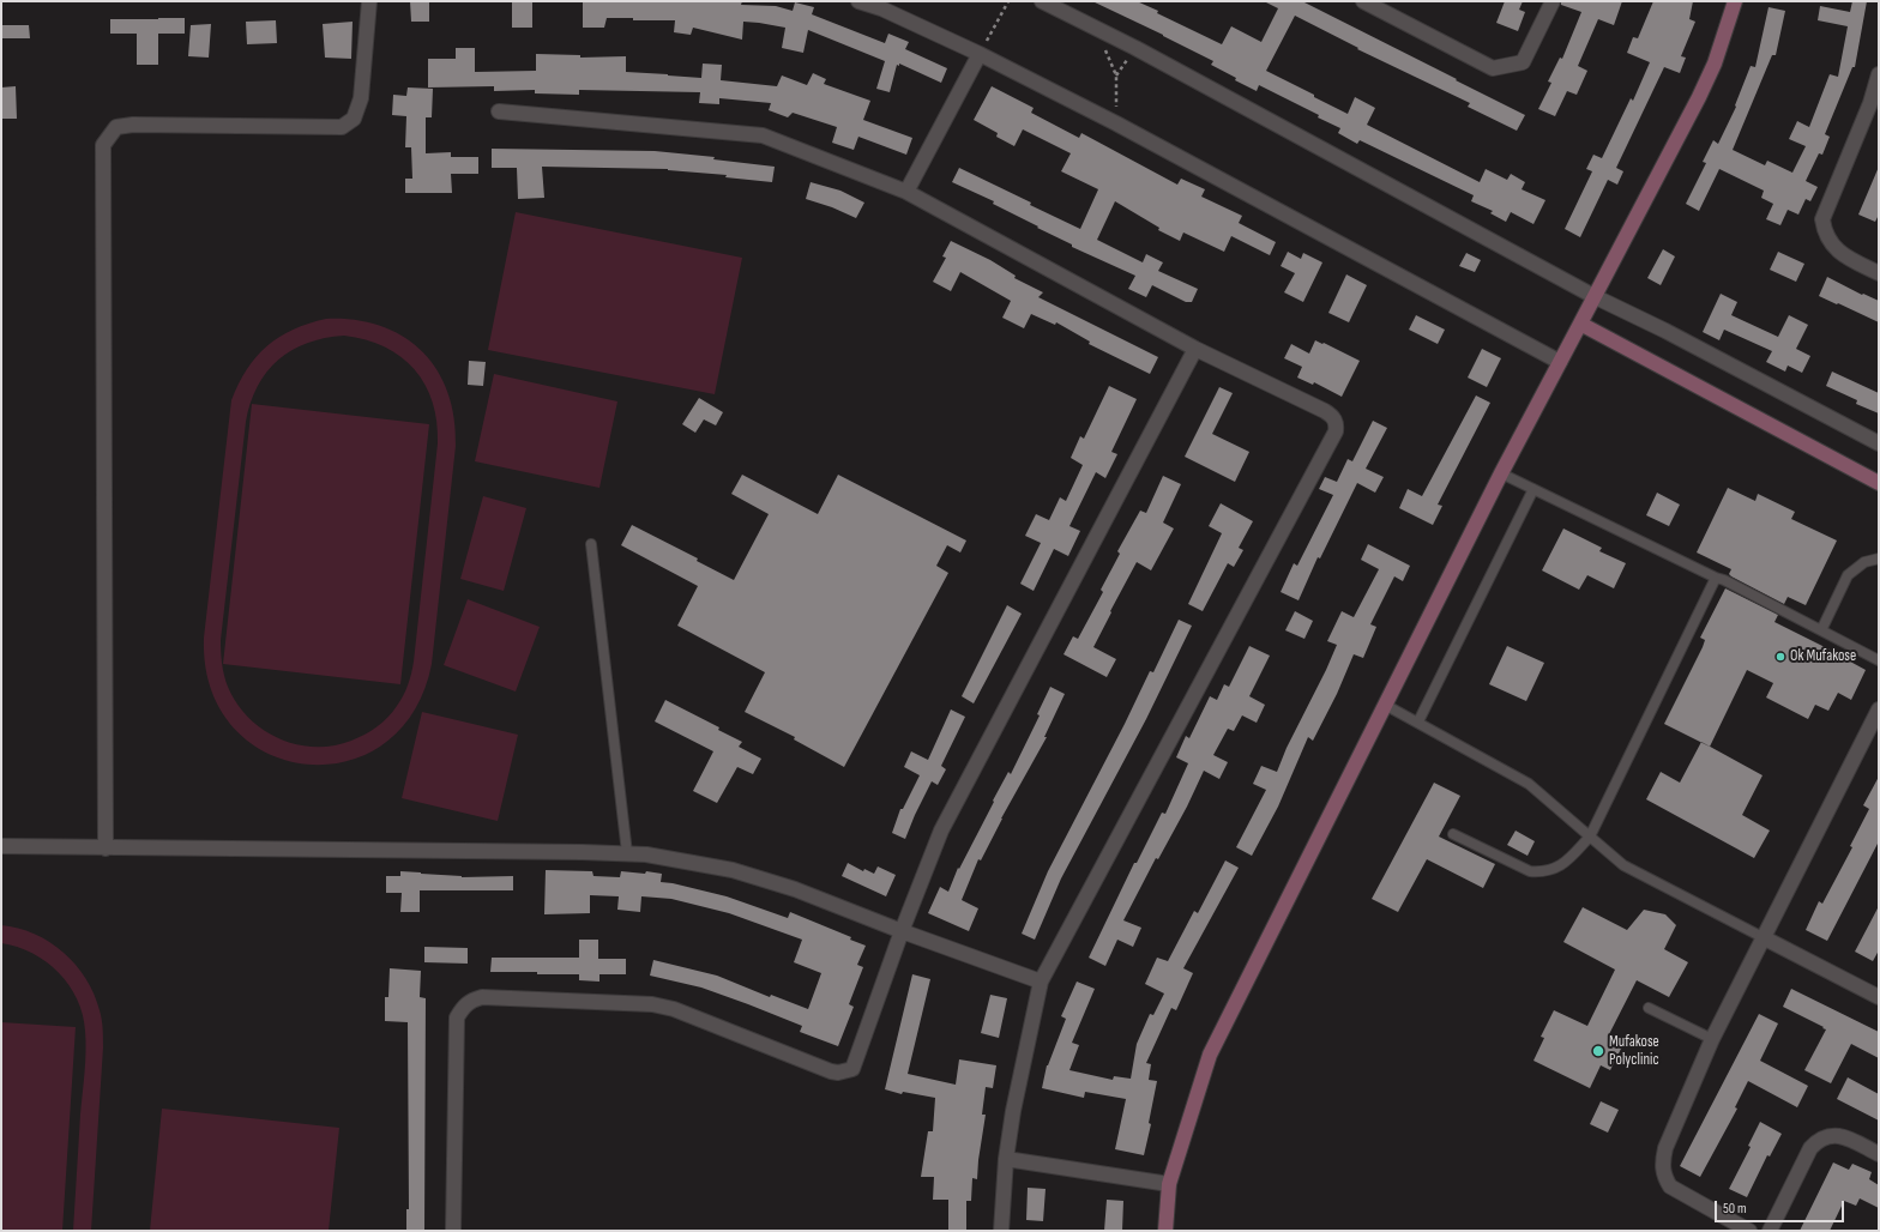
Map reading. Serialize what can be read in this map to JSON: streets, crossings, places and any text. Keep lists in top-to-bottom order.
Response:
{
  "places": ["Ok Mufakose", "Mufakose Polyclinic"],
  "scale_bar": "50 m"
}
